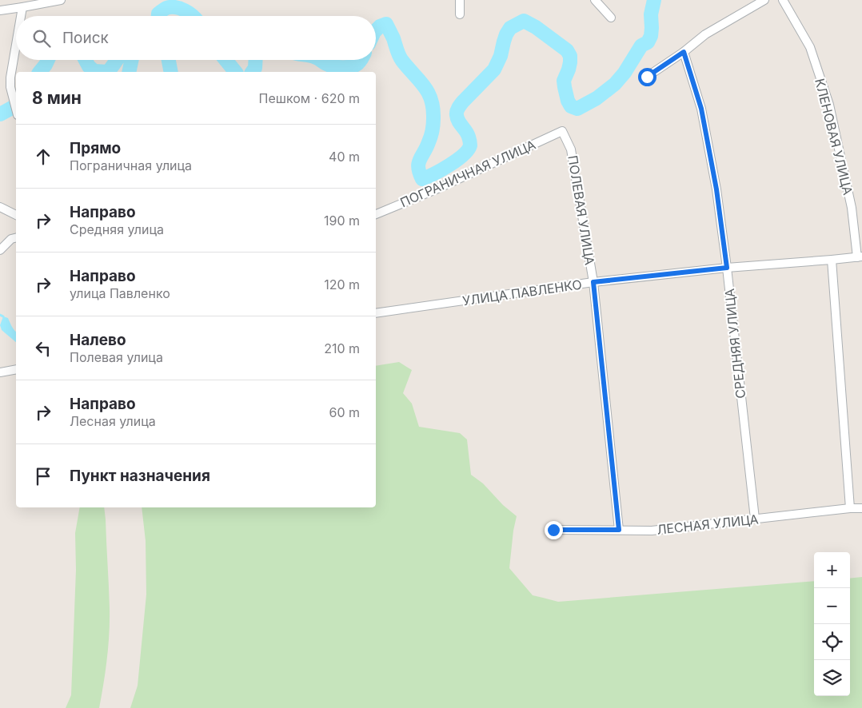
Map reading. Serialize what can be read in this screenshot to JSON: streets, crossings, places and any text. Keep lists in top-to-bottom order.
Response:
{
  "streets": {
    "street": [
      "КЛЕНОВАЯ УЛИЦА",
      "ПОГРАНИЧНАЯ УЛИЦА",
      "ПОЛЕВАЯ УЛИЦА",
      "УЛИЦА ПАВЛЕНКО",
      "СРЕДНЯЯ УЛИЦА",
      "ЛЕСНАЯ УЛИЦА"
    ]
  },
  "crossings": [
    ["КЛЕНОВАЯ УЛИЦА", "УЛИЦА ПАВЛЕНКО"],
    ["ПОГРАНИЧНАЯ УЛИЦА", "ПОЛЕВАЯ УЛИЦА"],
    ["ПОЛЕВАЯ УЛИЦА", "УЛИЦА ПАВЛЕНКО"],
    ["ПОЛЕВАЯ УЛИЦА", "ЛЕСНАЯ УЛИЦА"],
    ["УЛИЦА ПАВЛЕНКО", "СРЕДНЯЯ УЛИЦА"],
    ["СРЕДНЯЯ УЛИЦА", "ЛЕСНАЯ УЛИЦА"]
  ],
  "page": {
    "search": "Поиск",
    "heading": ["8 мин", "Пешком · 620 m"],
    "list": [
      ["Прямо", "Пограничная улица", "40 m"],
      ["Направо", "Средняя улица", "190 m"],
      ["Направо", "улица Павленко", "120 m"],
      ["Налево", "Полевая улица", "210 m"],
      ["Направо", "Лесная улица", "60 m"],
      "Пункт назначения"
    ],
    "map_buttons": ["+", "−"]
  }
}
